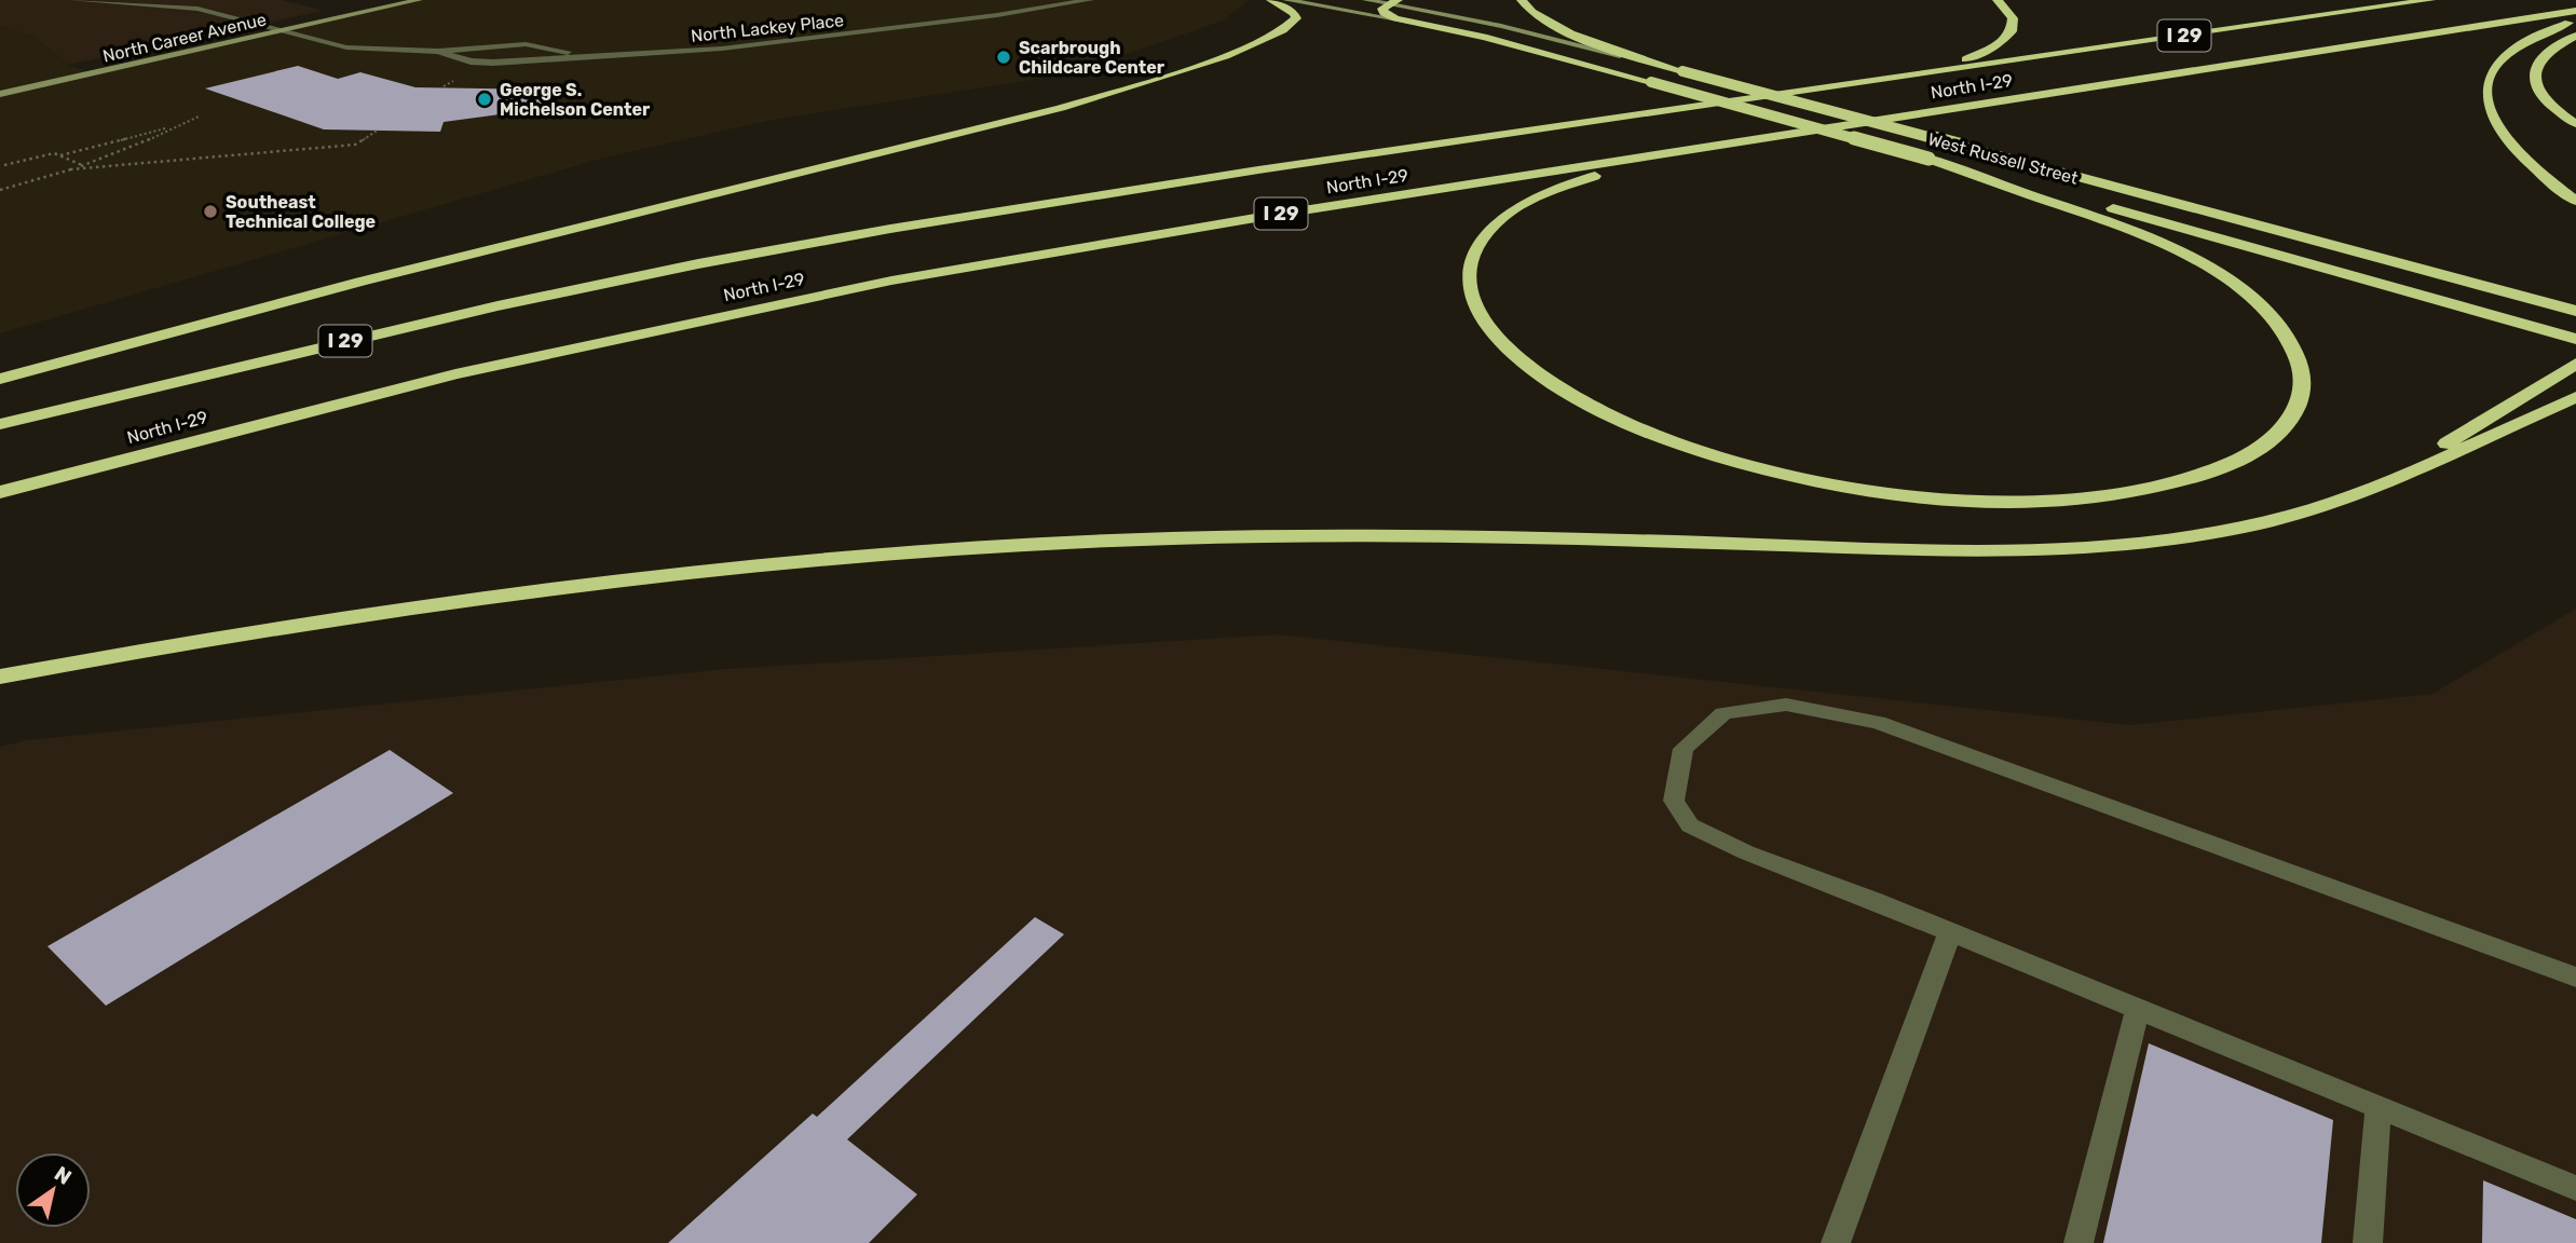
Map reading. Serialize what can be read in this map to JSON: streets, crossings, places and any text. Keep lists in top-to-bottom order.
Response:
{
  "streets": {
    "highway": ["I 29", "North I-29", "West Russell Street"],
    "street": ["North Lackey Place", "North Career Avenue"]
  },
  "crossings": [
    ["North Lackey Place", "North Career Avenue"]
  ],
  "places": ["Scarbrough Childcare Center", "George S. Michelson Center", "Southeast Technical College"],
  "north": "top right"
}
